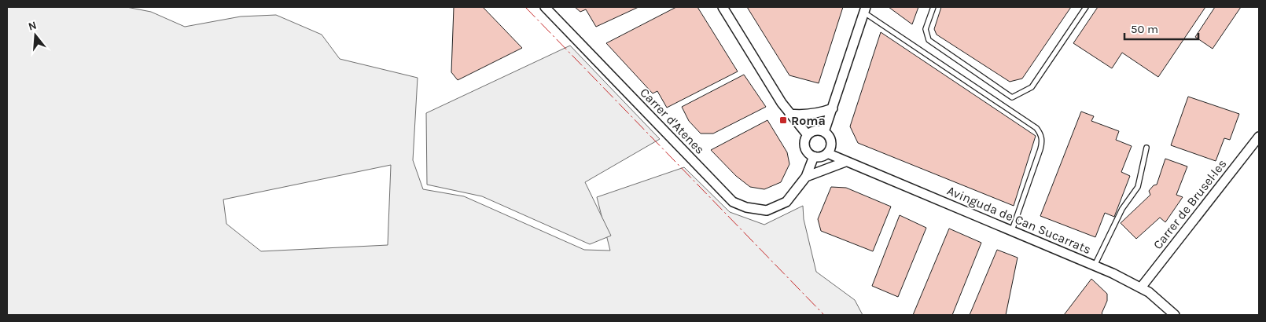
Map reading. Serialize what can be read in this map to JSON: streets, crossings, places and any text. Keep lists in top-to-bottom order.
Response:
{
  "streets": {
    "street": ["Carrer d'Atenes", "Carrer de Brusel·les", "Avinguda de Can Sucarrats"]
  },
  "crossings": [
    ["Carrer d'Atenes", "Avinguda de Can Sucarrats"],
    ["Carrer de Brusel·les", "Avinguda de Can Sucarrats"]
  ],
  "places": {
    "transit": ["Roma"]
  },
  "scale_bar": "50 m",
  "north": "top"
}
